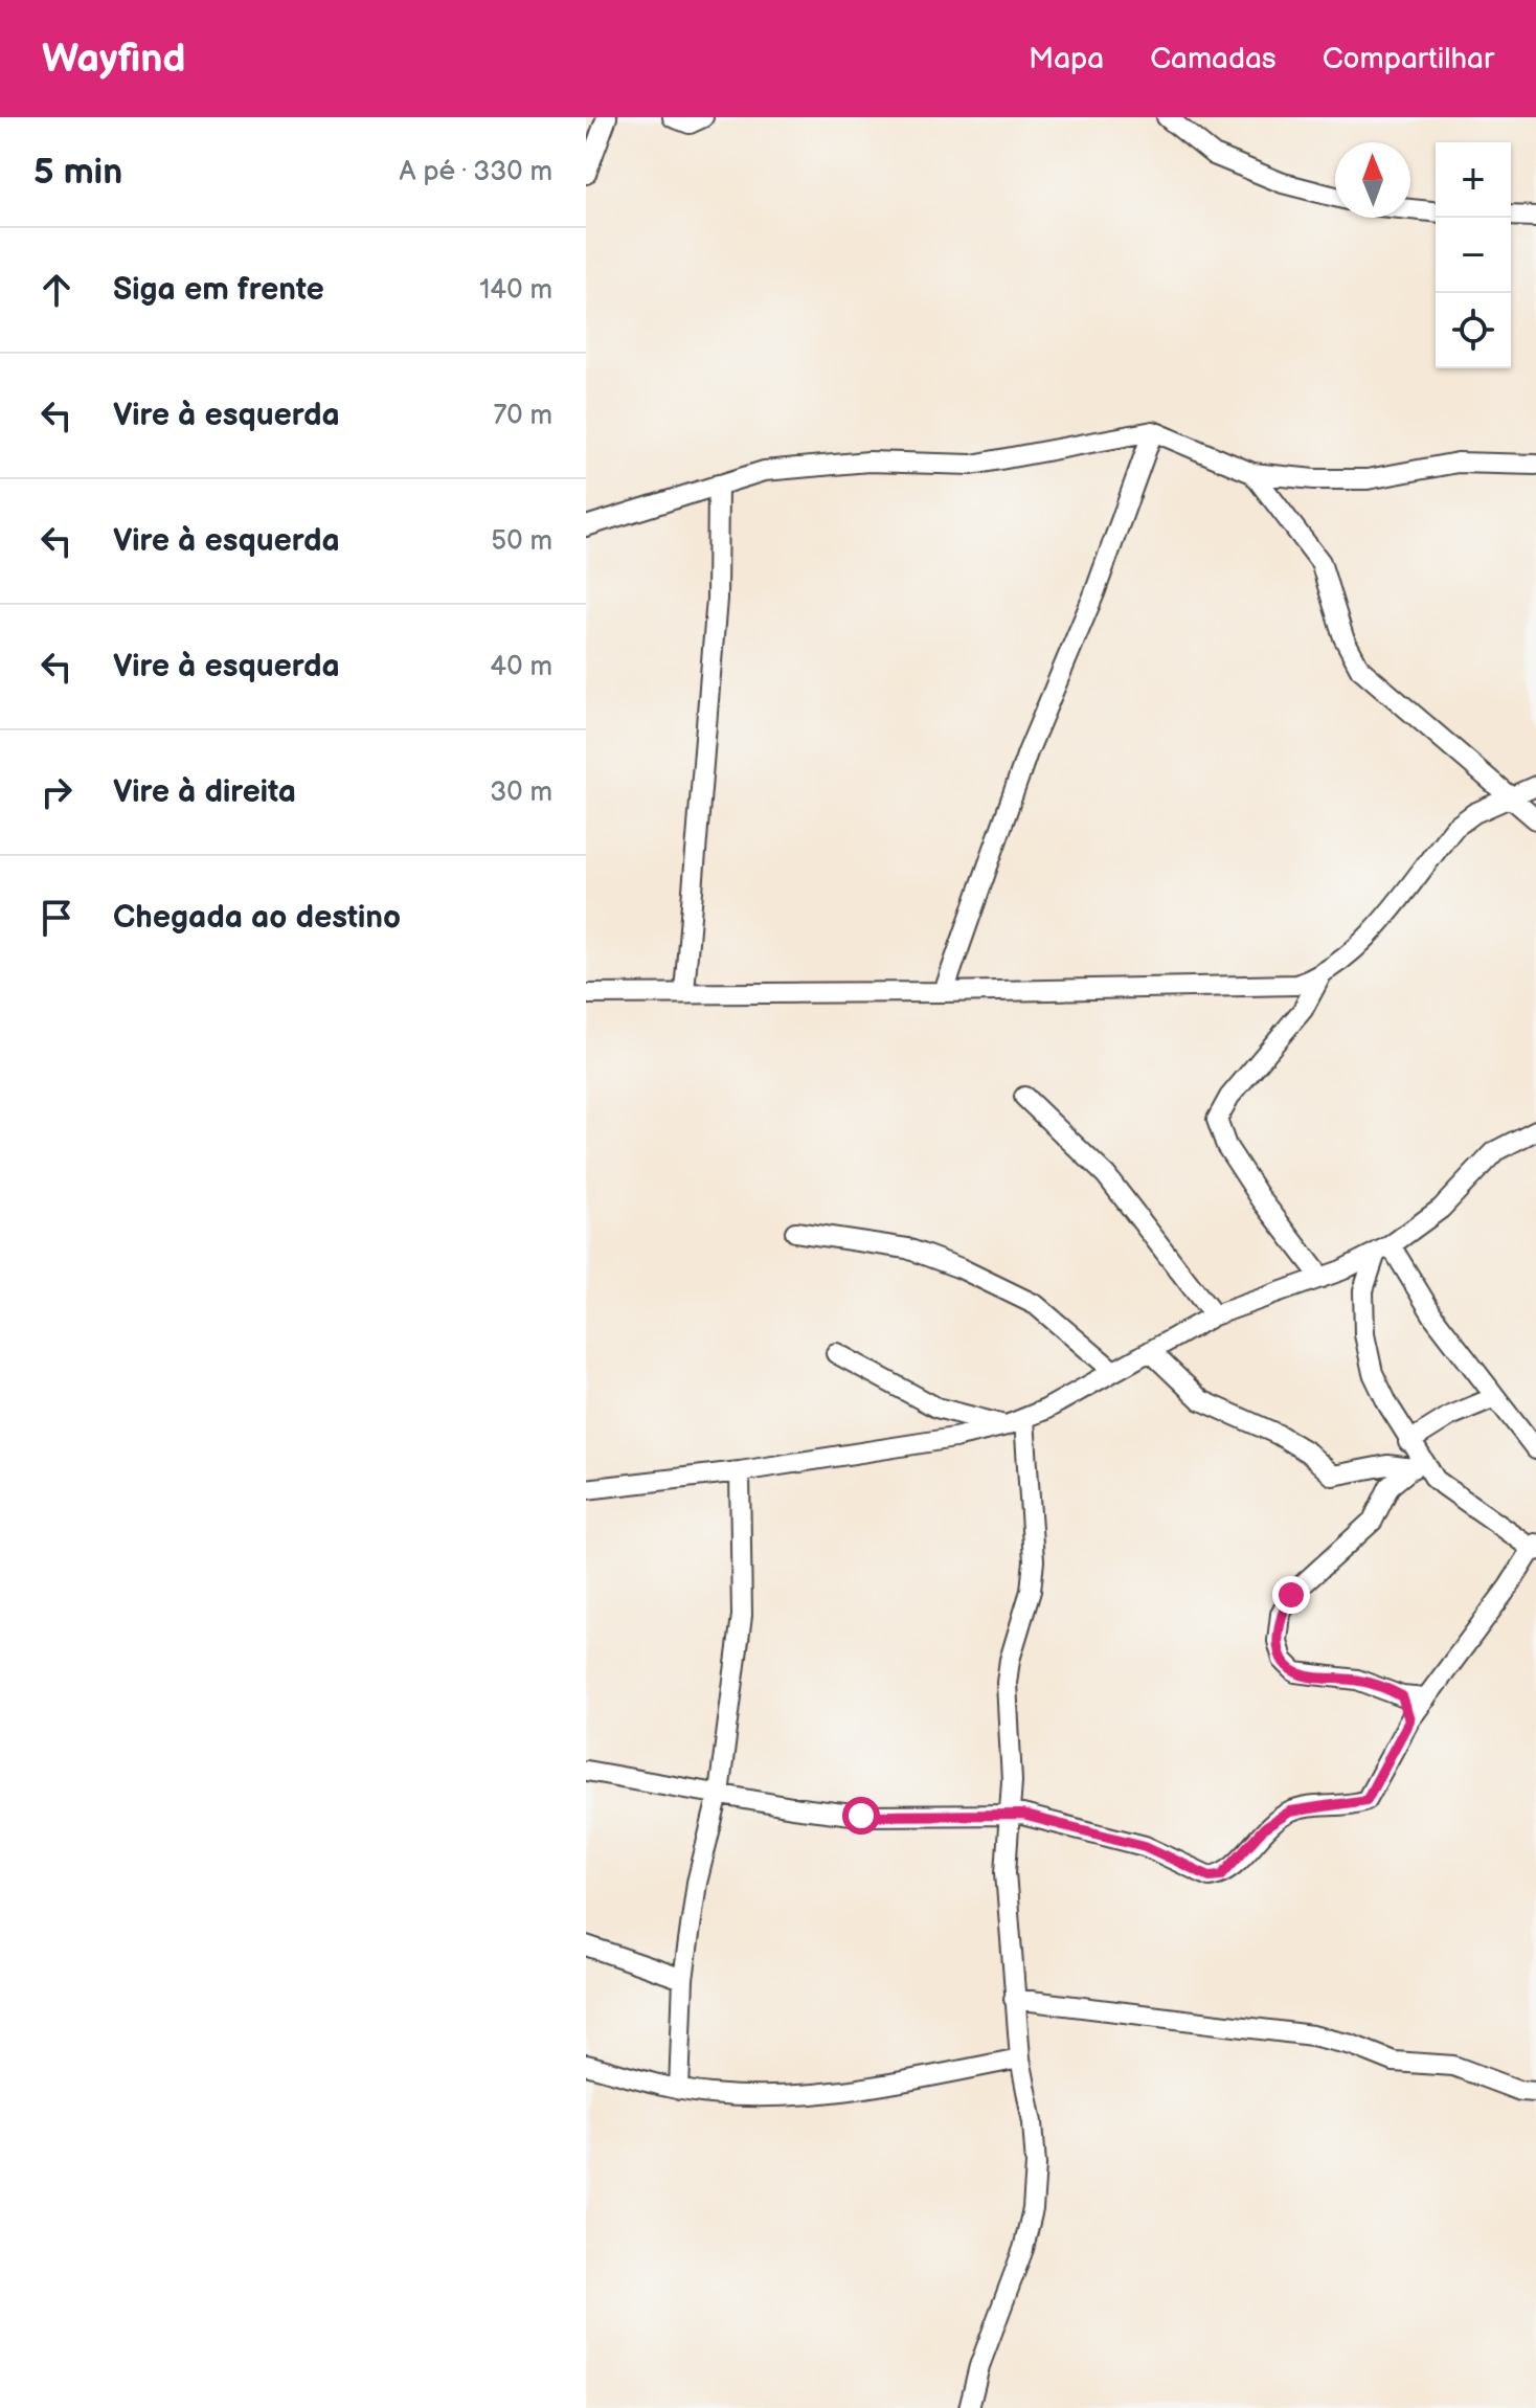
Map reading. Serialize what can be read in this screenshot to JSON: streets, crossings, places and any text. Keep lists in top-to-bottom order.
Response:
{
  "north": "top",
  "page": {
    "header": "Wayfind",
    "nav": ["Mapa", "Camadas", "Compartilhar"],
    "heading": ["5 min", "A pé · 330 m"],
    "map_buttons": ["+", "−"],
    "list": [
      ["Siga em frente", "140 m"],
      ["Vire à esquerda", "70 m"],
      ["Vire à esquerda", "50 m"],
      ["Vire à esquerda", "40 m"],
      ["Vire à direita", "30 m"],
      "Chegada ao destino"
    ]
  }
}
